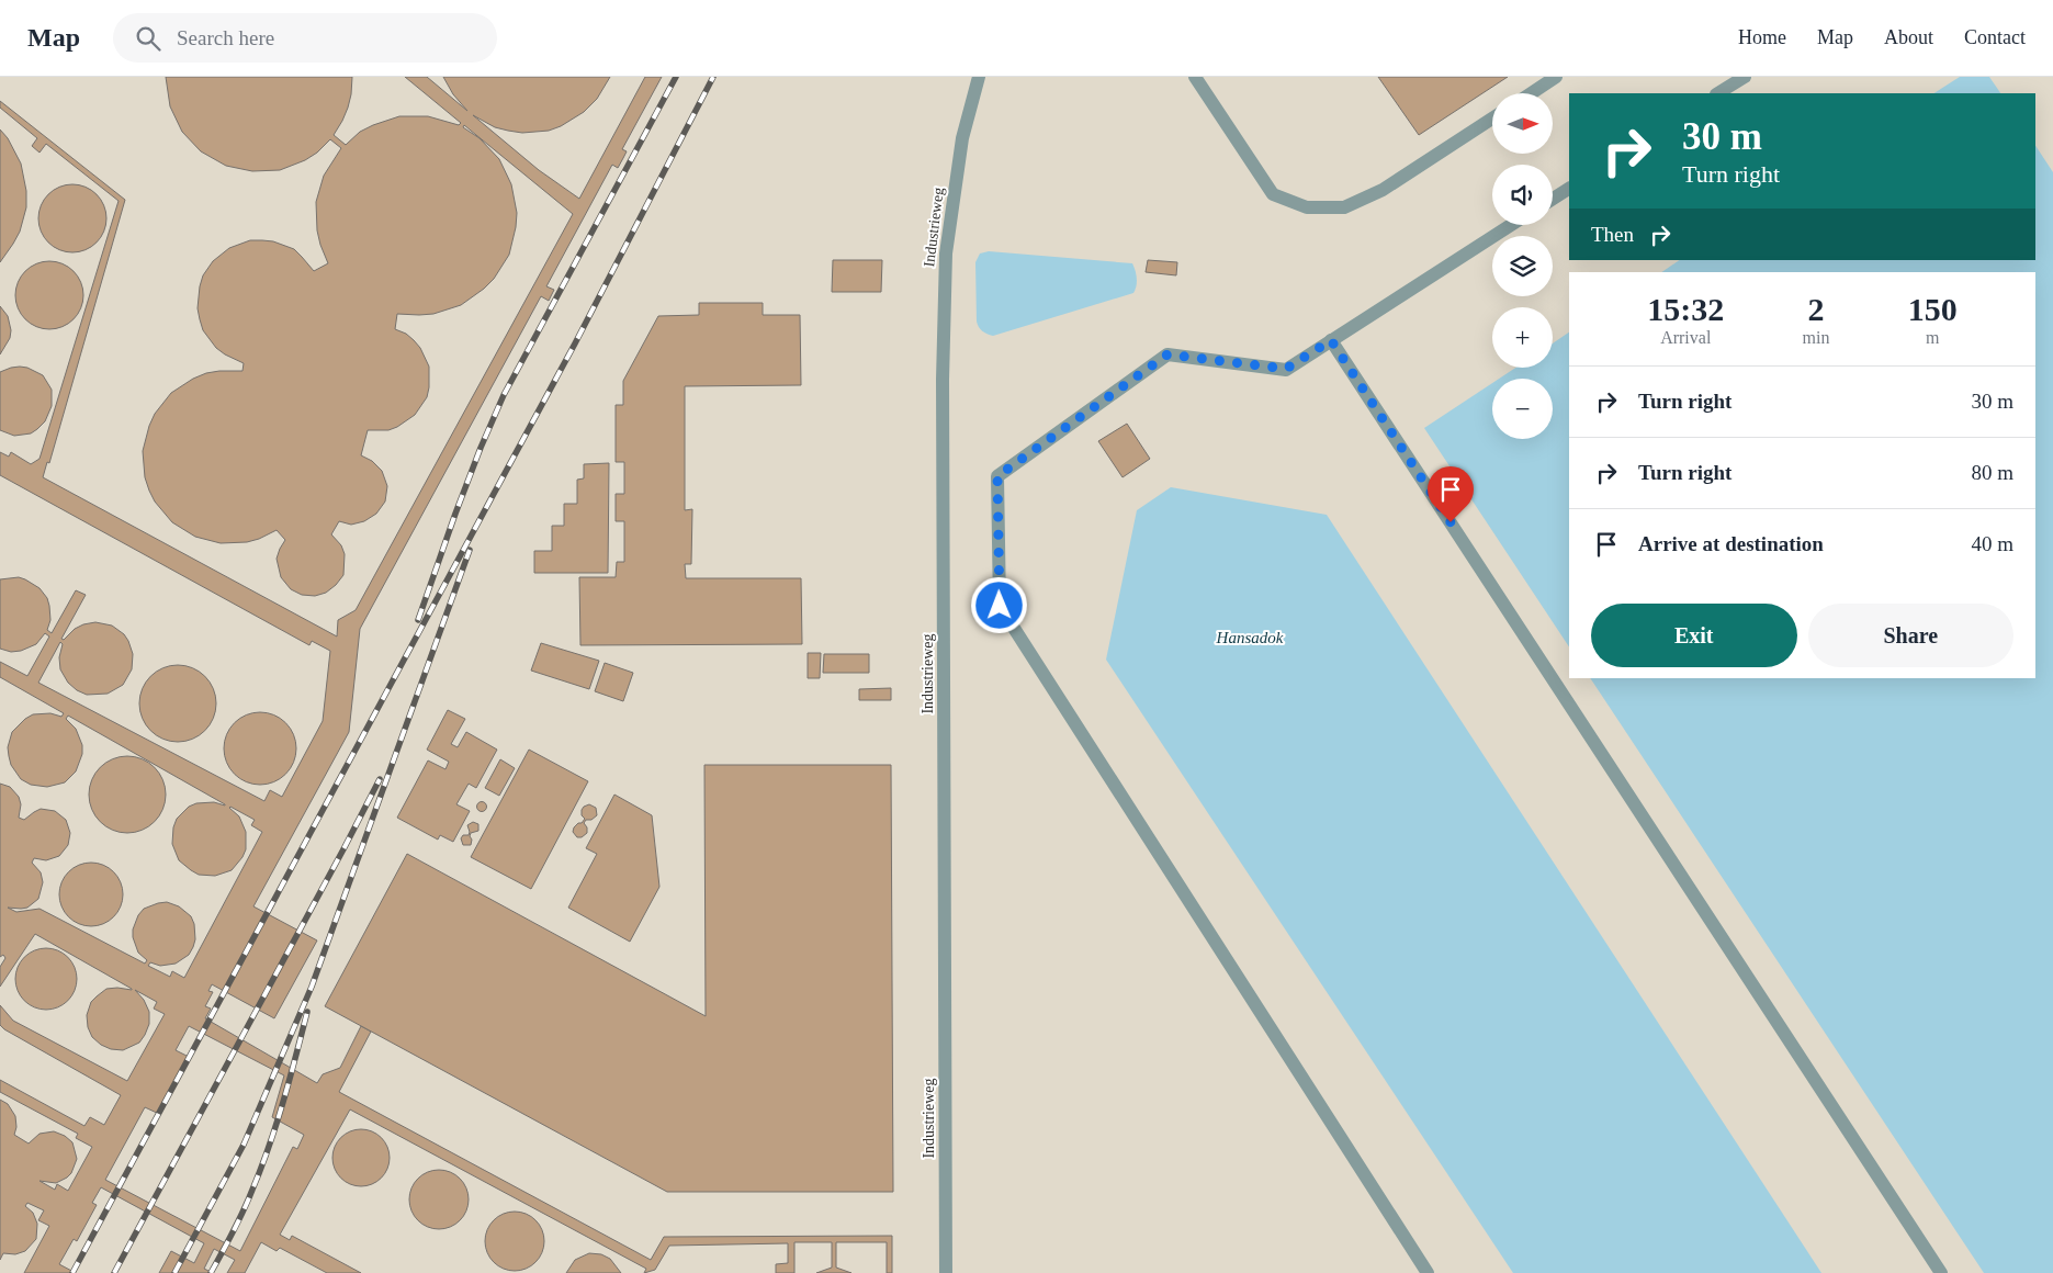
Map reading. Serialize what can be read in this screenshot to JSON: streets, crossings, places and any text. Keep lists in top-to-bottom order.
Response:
{
  "streets": {
    "street": ["Industrieweg"]
  },
  "water": ["Hansadok"],
  "north": "right",
  "page": {
    "header": "Map",
    "search": "Search here",
    "nav": [
      "Home",
      "Map",
      "About",
      "Contact"
    ],
    "map_buttons": ["+", "−"],
    "turn": ["30 m", "Turn right"],
    "then": "Then",
    "eta": [
      "15:32",
      "Arrival",
      "2",
      "min",
      "150",
      "m"
    ],
    "list": [
      {
        "name": "Turn right",
        "value": "30 m"
      },
      {
        "name": "Turn right",
        "value": "80 m"
      },
      {
        "name": "Arrive at destination",
        "value": "40 m"
      }
    ],
    "buttons": ["Exit", "Share"]
  }
}
